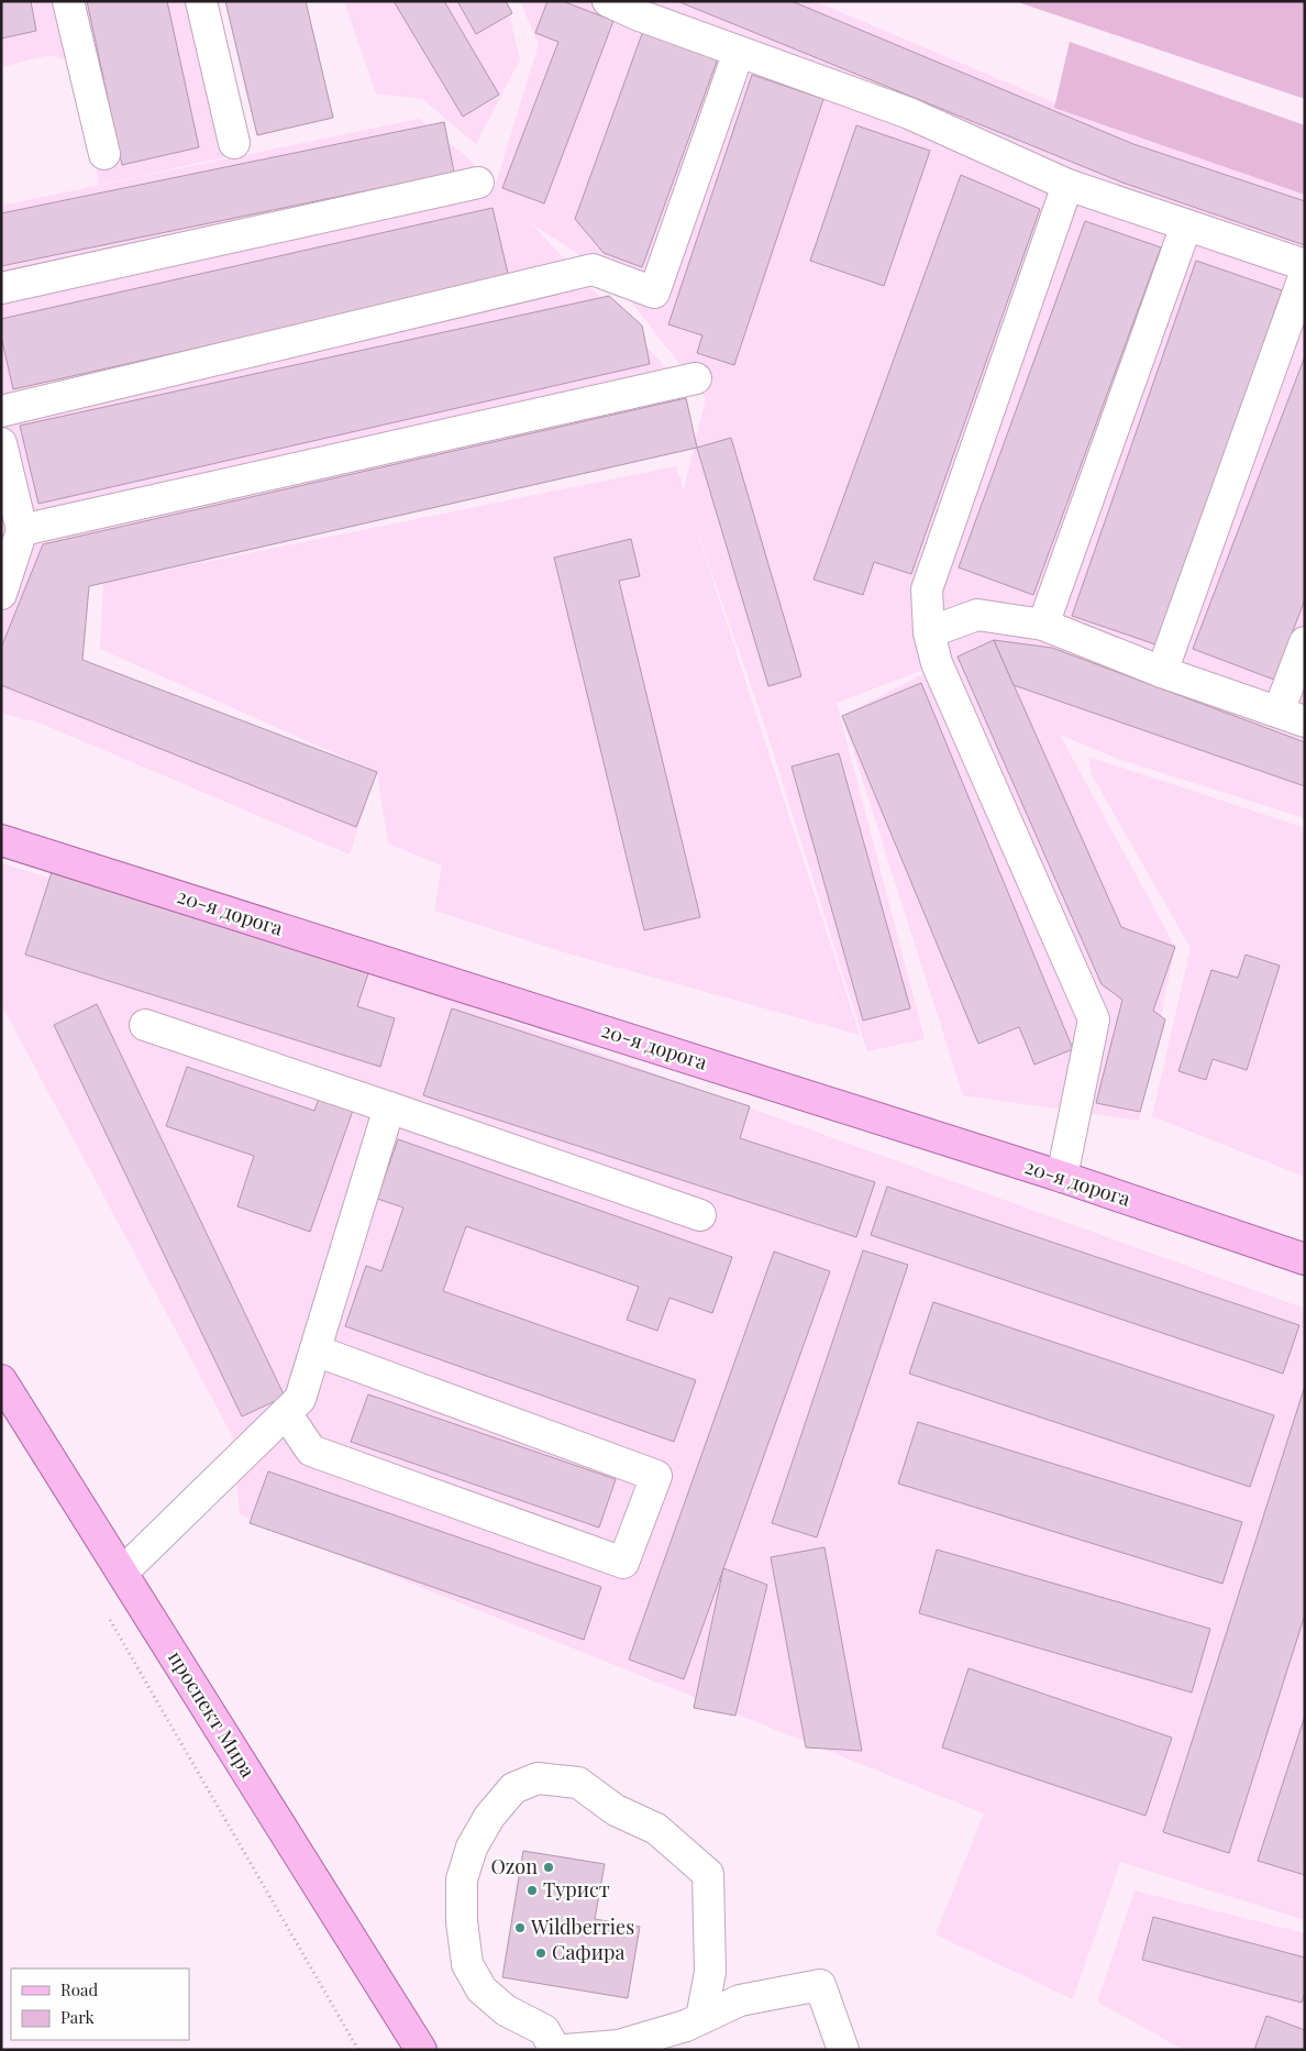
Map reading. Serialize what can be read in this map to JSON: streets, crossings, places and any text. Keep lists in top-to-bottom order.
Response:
{
  "streets": {
    "main road": ["20-я дорога", "проспект Мира"]
  },
  "places": [
    "Ozon",
    "Турист",
    "Wildberries",
    "Сафира"
  ],
  "legend": ["Road", "Park"]
}
